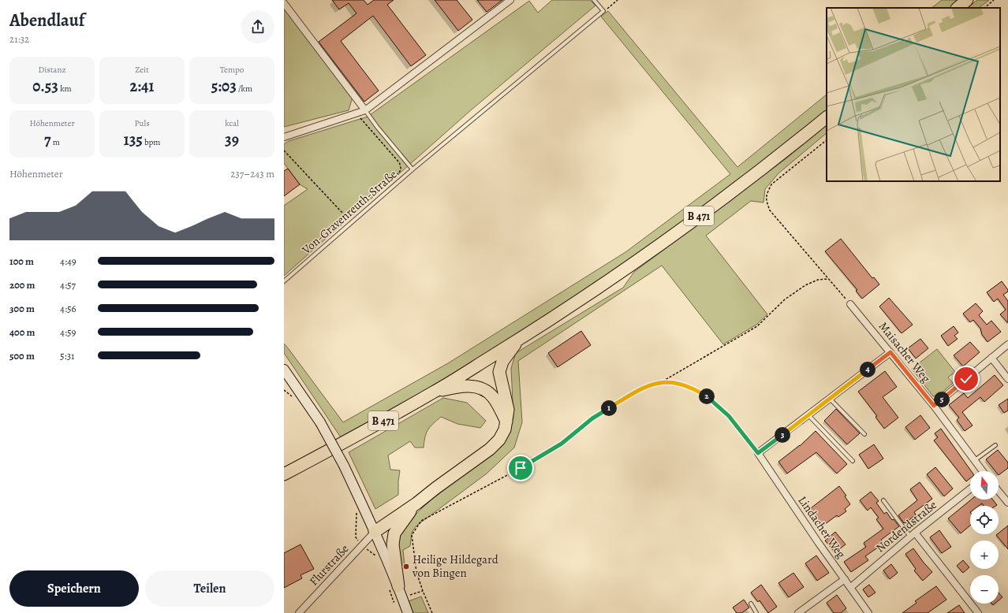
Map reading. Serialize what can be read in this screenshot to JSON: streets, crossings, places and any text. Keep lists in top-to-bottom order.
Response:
{
  "streets": {
    "highway": ["B 471"],
    "street": [
      "Maisacher Weg",
      "Nordendstraße",
      "Lindacher Weg",
      "Flurstraße"
    ],
    "lane": ["Von-Gravenreuth-Straße"]
  },
  "crossings": [
    ["Nordendstraße", "Lindacher Weg"]
  ],
  "places": ["Heilige Hildegard von Bingen"],
  "north": "top",
  "page": {
    "heading": ["Abendlauf", "21:32"],
    "stats": [
      ["Distanz", "0.53 km"],
      ["Zeit", "2:41"],
      ["Tempo", "5:03 /km"],
      ["Höhenmeter", "7 m"],
      ["Puls", "135 bpm"],
      ["kcal", "39"]
    ],
    "chart": ["Höhenmeter", "237–243 m"],
    "list": [
      {
        "name": "100 m",
        "note": "4:49"
      },
      {
        "name": "200 m",
        "note": "4:57"
      },
      {
        "name": "300 m",
        "note": "4:56"
      },
      {
        "name": "400 m",
        "note": "4:59"
      },
      {
        "name": "500 m",
        "note": "5:31"
      }
    ],
    "pins": [
      "4",
      "2",
      "5",
      "1",
      "3"
    ],
    "map_buttons": ["+", "−"],
    "buttons": ["Speichern", "Teilen"]
  }
}
